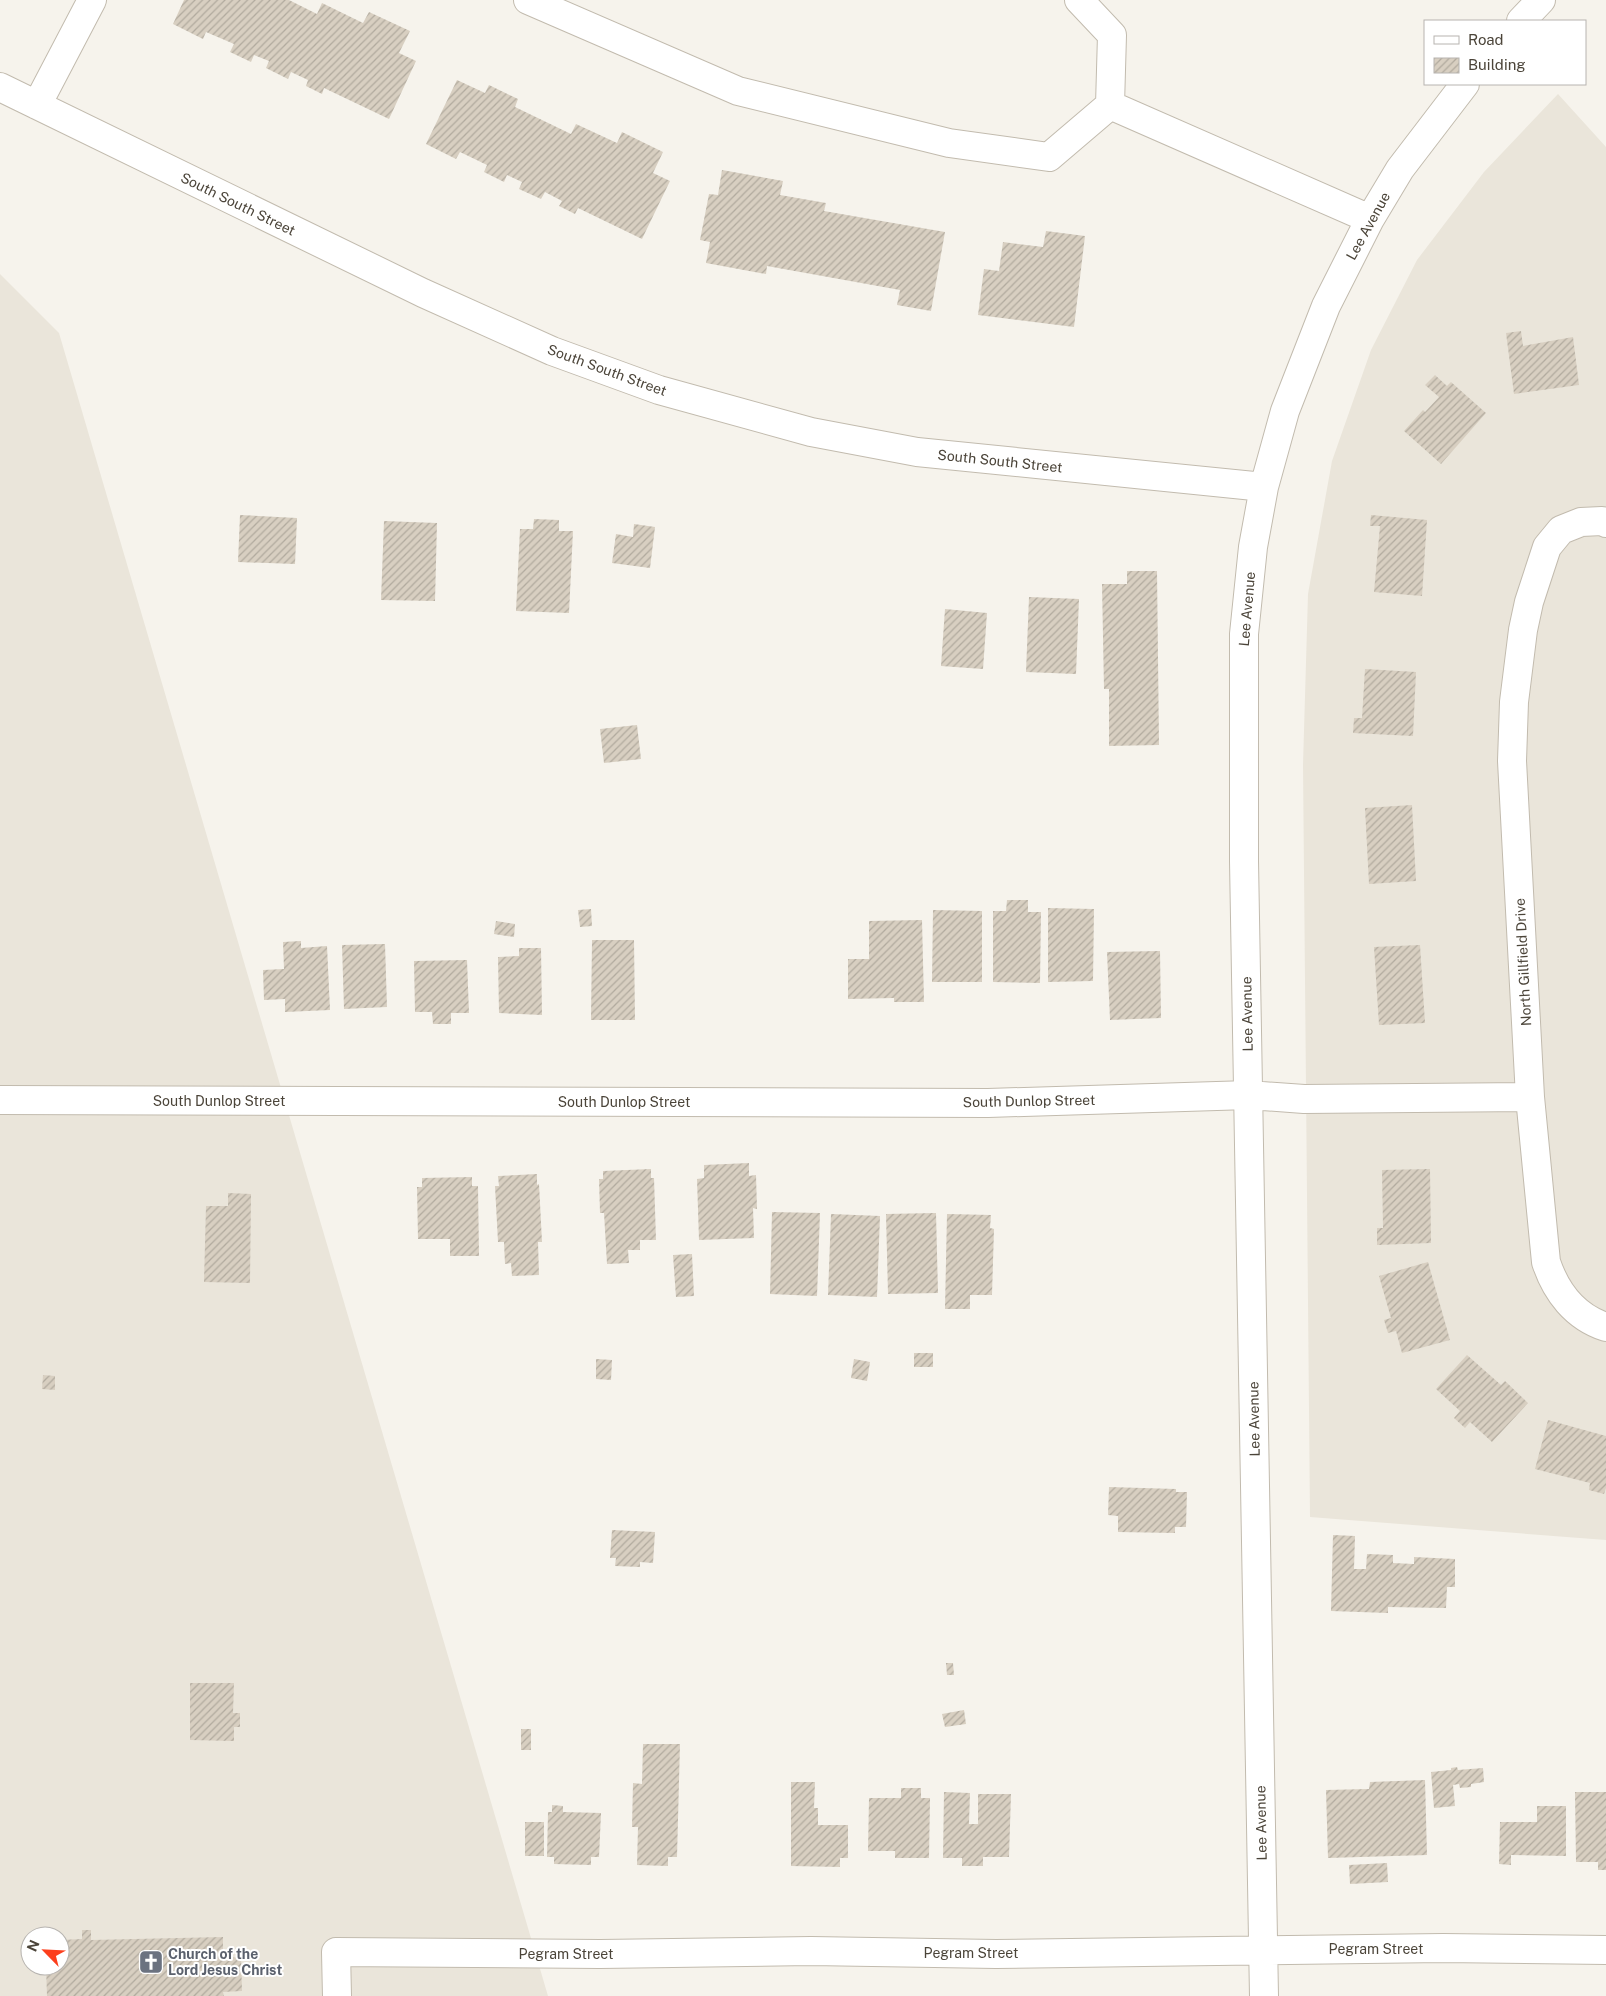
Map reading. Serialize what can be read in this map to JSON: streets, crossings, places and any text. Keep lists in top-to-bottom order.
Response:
{
  "streets": {
    "street": [
      "South South Street",
      "Lee Avenue",
      "North Gillfield Drive",
      "South Dunlop Street",
      "Pegram Street"
    ]
  },
  "crossings": [
    ["South South Street", "Lee Avenue"],
    ["Lee Avenue", "South Dunlop Street"],
    ["Lee Avenue", "Pegram Street"],
    ["North Gillfield Drive", "South Dunlop Street"]
  ],
  "places": {
    "church": ["Church of the Lord Jesus Christ"]
  },
  "legend": ["Road", "Building"],
  "north": "top left"
}
